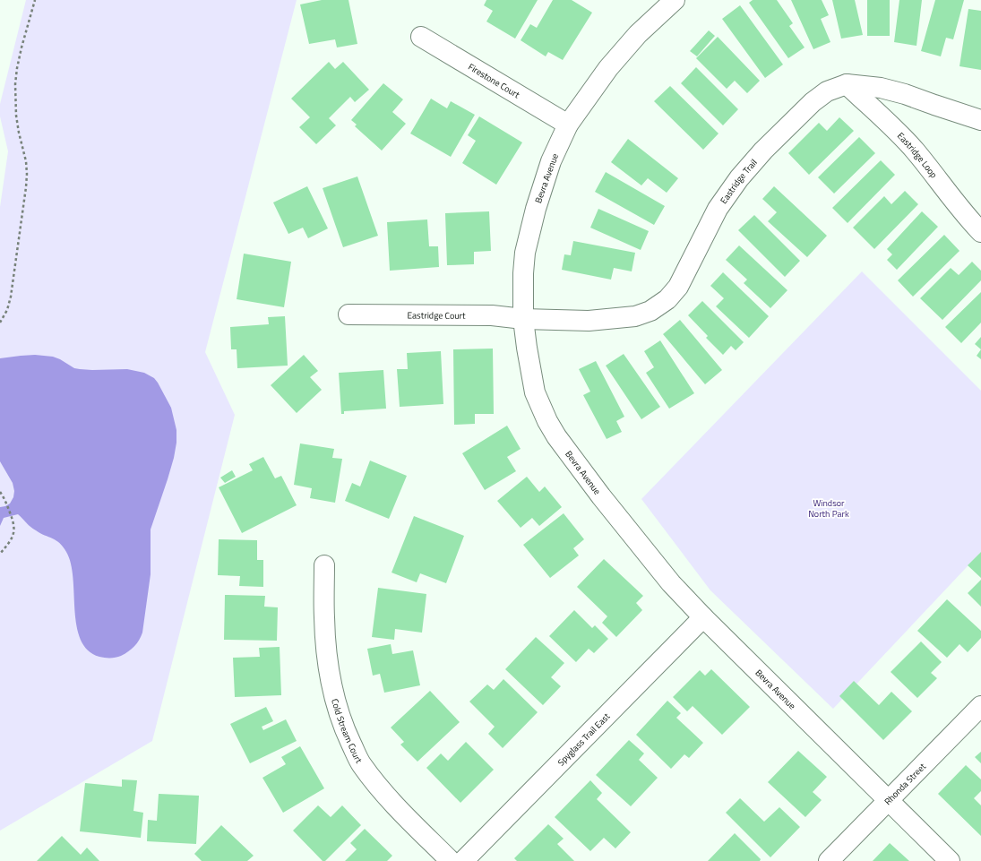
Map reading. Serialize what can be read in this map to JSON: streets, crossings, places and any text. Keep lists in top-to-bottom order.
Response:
{
  "streets": {
    "street": [
      "Firestone Court",
      "Eastridge Loop",
      "Bevra Avenue",
      "Eastridge Trail",
      "Eastridge Court",
      "Cold Stream Court",
      "Spyglass Trail East",
      "Rhonda Street"
    ]
  },
  "crossings": [
    ["Firestone Court", "Bevra Avenue"],
    ["Eastridge Loop", "Eastridge Trail"],
    ["Bevra Avenue", "Eastridge Trail"],
    ["Bevra Avenue", "Eastridge Court"],
    ["Bevra Avenue", "Spyglass Trail East"],
    ["Bevra Avenue", "Rhonda Street"],
    ["Eastridge Trail", "Eastridge Court"]
  ],
  "parks": ["Windsor North Park"]
}
